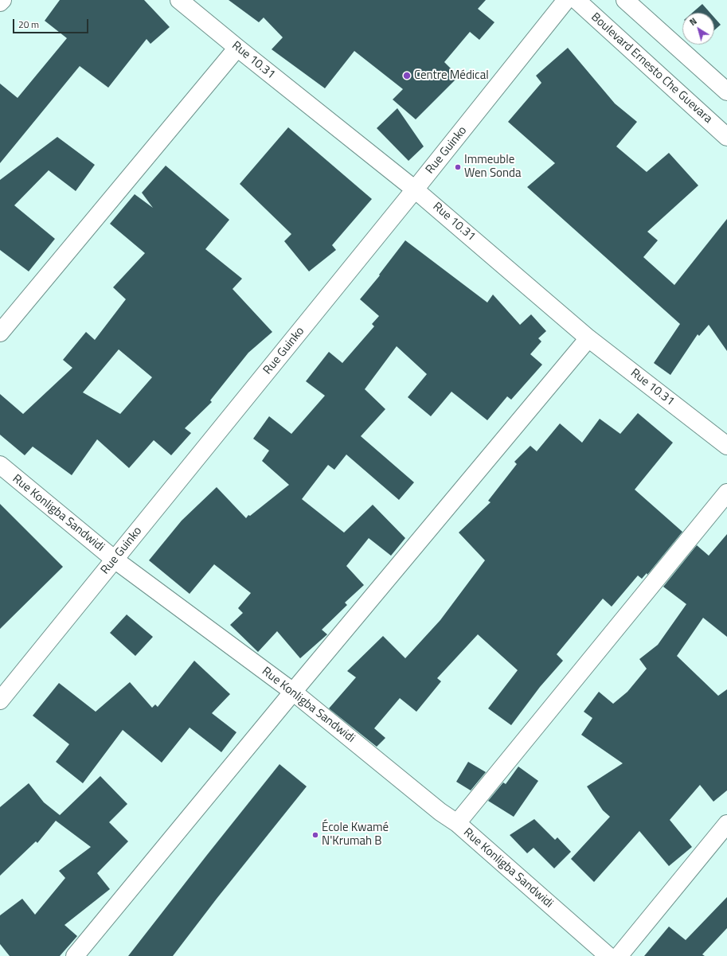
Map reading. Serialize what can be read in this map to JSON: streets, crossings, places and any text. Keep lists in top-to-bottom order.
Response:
{
  "streets": {
    "street": [
      "Rue 10.31",
      "Boulevard Ernesto Che Guevara",
      "Rue Guinko",
      "Rue Konligba Sandwidi"
    ]
  },
  "crossings": [
    ["Rue 10.31", "Rue Guinko"],
    ["Rue Guinko", "Rue Konligba Sandwidi"]
  ],
  "places": ["Centre Médical", "Immeuble Wen Sonda", "École Kwamé N'Krumah B"],
  "scale_bar": "20 m",
  "north": "top left"
}
